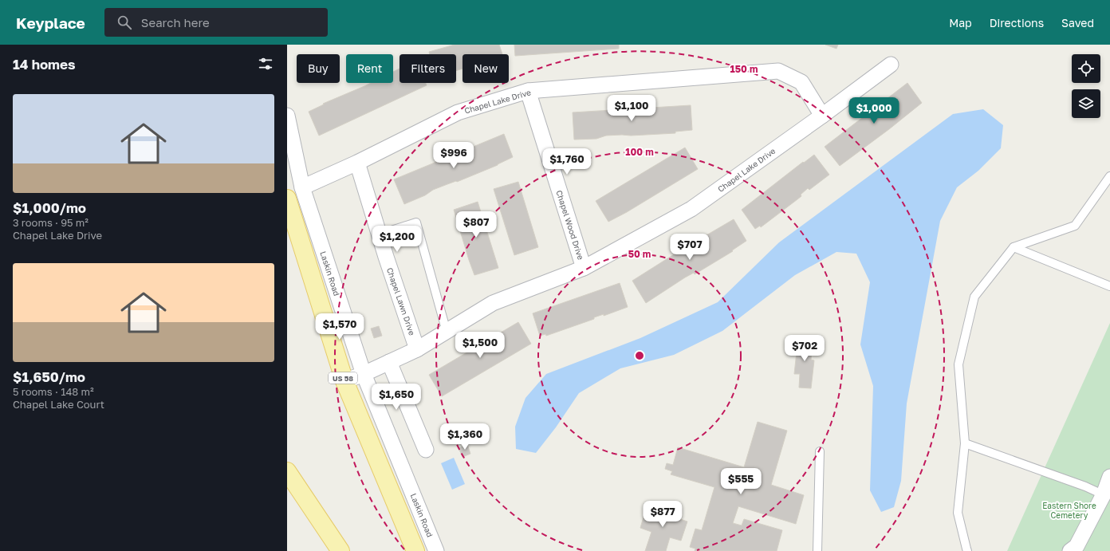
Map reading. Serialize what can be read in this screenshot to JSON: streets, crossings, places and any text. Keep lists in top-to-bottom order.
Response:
{
  "streets": {
    "main road": ["US 58"],
    "street": [
      "Chapel Lake Drive",
      "Chapel Wood Drive",
      "Laskin Road",
      "Chapel Lawn Drive"
    ]
  },
  "crossings": [
    ["Chapel Lake Drive", "Chapel Wood Drive"],
    ["Chapel Lake Drive", "Laskin Road"],
    ["Chapel Lake Drive", "Chapel Lawn Drive"],
    ["Chapel Lake Drive", "US 58"]
  ],
  "parks": ["Eastern Shore Cemetery"],
  "page": {
    "header": "Keyplace",
    "search": "Search here",
    "nav": ["Map", "Directions", "Saved"],
    "heading": "14 homes",
    "chip": [
      "Buy",
      "Rent",
      "Filters",
      "New"
    ],
    "list": [
      {
        "name": "$1,000/mo",
        "note": "3 rooms · 95 m² · Chapel Lake Drive"
      },
      {
        "name": "$1,650/mo",
        "note": "5 rooms · 148 m² · Chapel Lake Court"
      }
    ],
    "price": [
      "$1,100",
      "$1,000",
      "$996",
      "$1,760",
      "$807",
      "$1,200",
      "$707",
      "$1,570",
      "$1,500",
      "$702",
      "$1,650",
      "$1,360",
      "$555",
      "$877"
    ]
  },
  "rings": ["150 m", "100 m", "50 m"]
}
